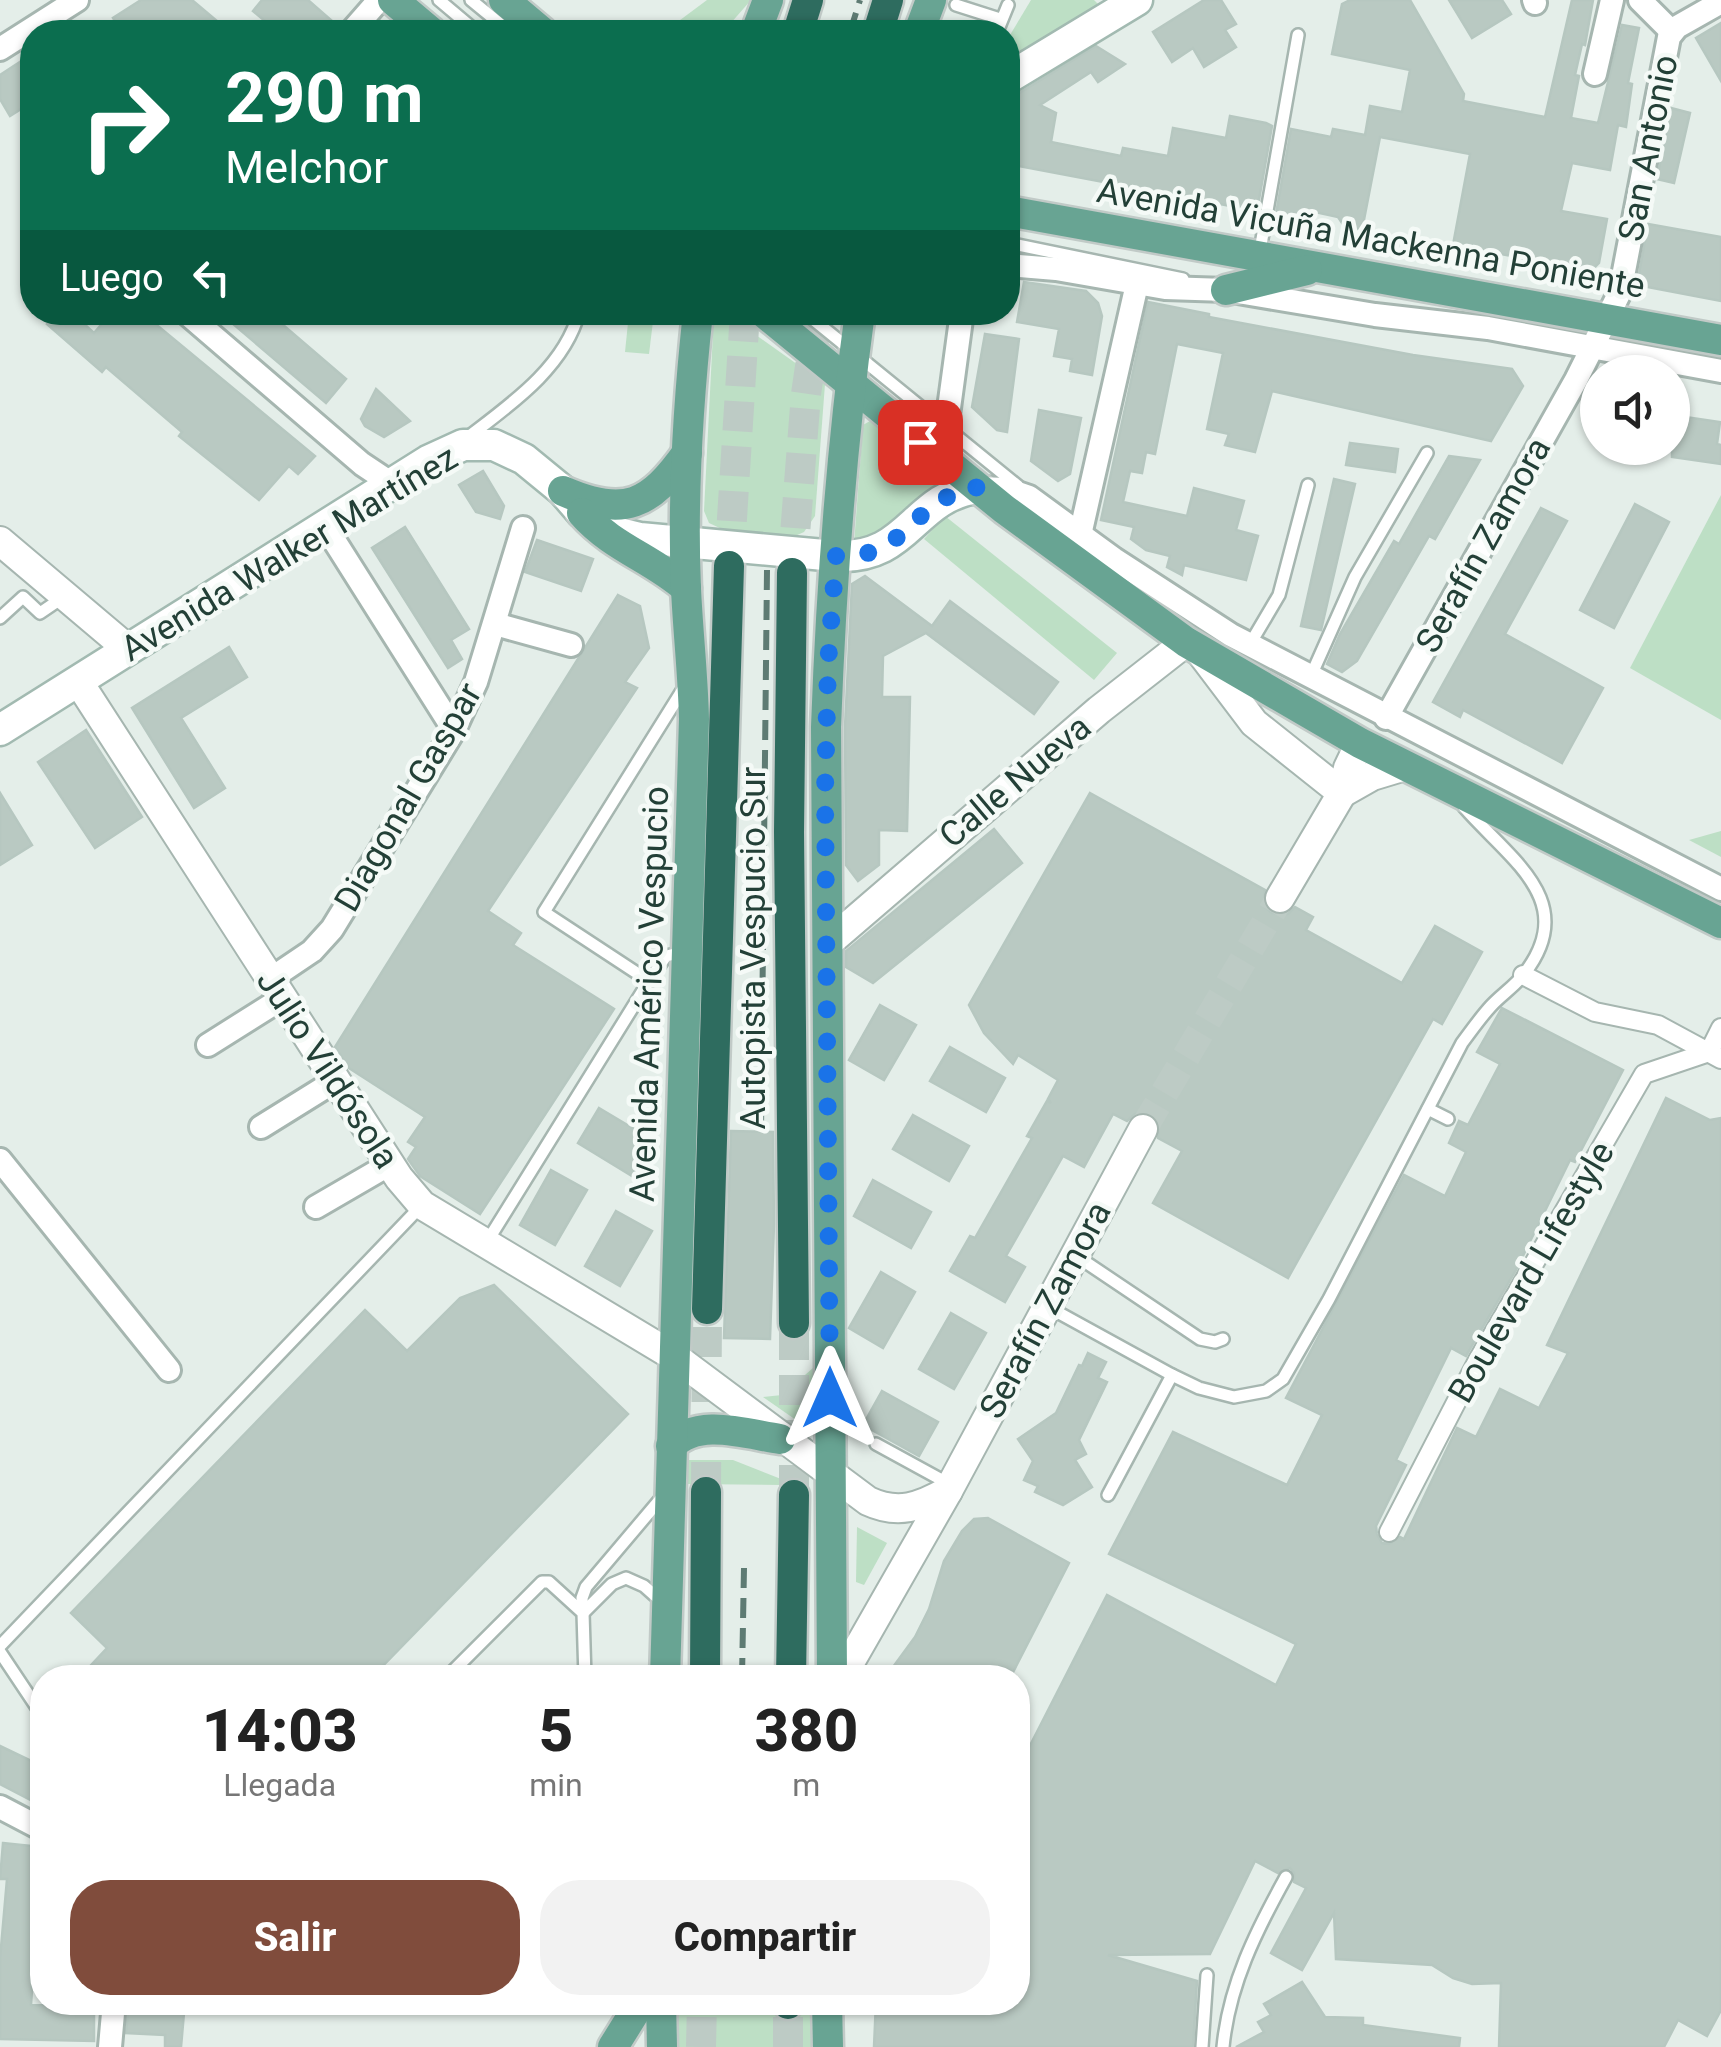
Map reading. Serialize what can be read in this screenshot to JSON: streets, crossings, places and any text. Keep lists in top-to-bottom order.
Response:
{
  "streets": {
    "highway": ["Autopista Vespucio Sur"],
    "main road": ["Avenida Vicuña Mackenna Poniente", "Avenida Walker Martínez", "Avenida Américo Vespucio"],
    "street": [
      "San Antonio",
      "Serafín Zamora",
      "Calle Nueva",
      "Diagonal Gaspar",
      "Julio Vildósola",
      "Boulevard Lifestyle"
    ]
  },
  "crossings": [
    ["San Antonio", "Avenida Vicuña Mackenna Poniente"],
    ["San Antonio", "Serafín Zamora"],
    ["Avenida Vicuña Mackenna Poniente", "Serafín Zamora"],
    ["Avenida Walker Martínez", "Avenida Américo Vespucio"],
    ["Avenida Walker Martínez", "Julio Vildósola"],
    ["Diagonal Gaspar", "Julio Vildósola"],
    ["Avenida Américo Vespucio", "Julio Vildósola"]
  ],
  "page": {
    "turn": ["290 m", "Melchor"],
    "then": "Luego",
    "eta": [
      "14:03",
      "Llegada",
      "5",
      "min",
      "380",
      "m"
    ],
    "buttons": ["Salir", "Compartir"]
  }
}
